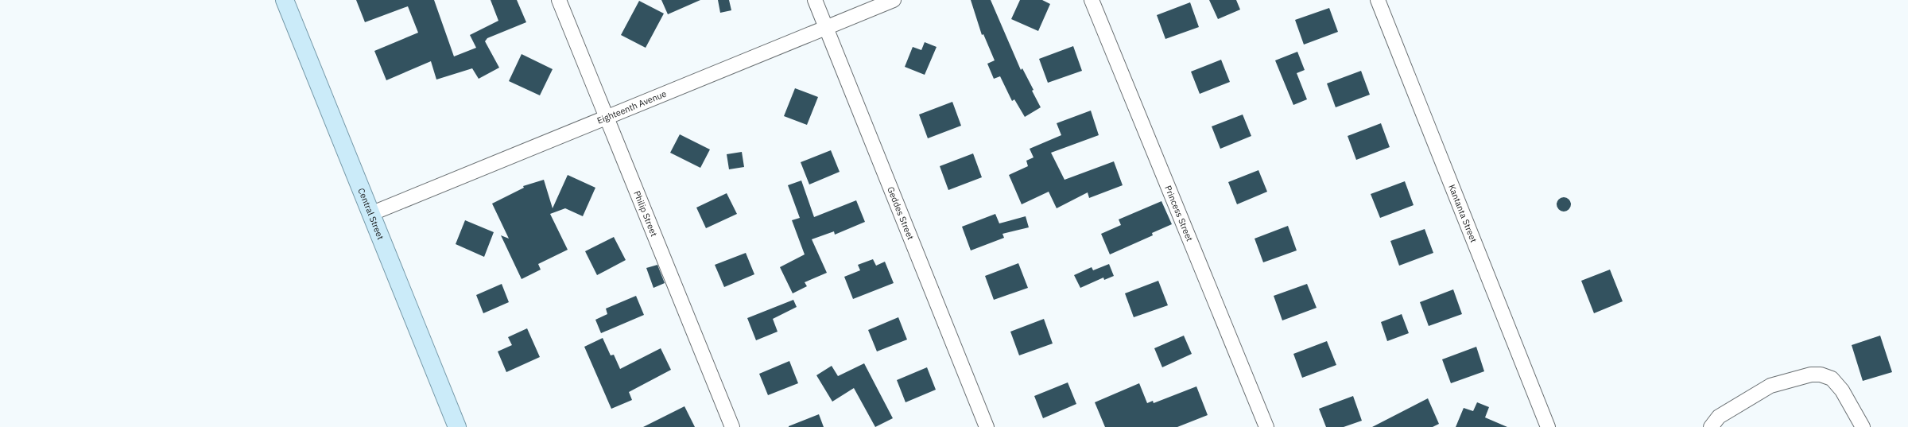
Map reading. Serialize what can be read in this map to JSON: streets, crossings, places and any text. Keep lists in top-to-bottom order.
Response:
{
  "streets": {
    "main road": ["Central Street"],
    "street": [
      "Eighteenth Avenue",
      "Philip Street",
      "Geddes Street",
      "Princess Street",
      "Kantanta Street"
    ]
  },
  "crossings": [
    ["Eighteenth Avenue", "Philip Street"],
    ["Eighteenth Avenue", "Geddes Street"],
    ["Eighteenth Avenue", "Central Street"]
  ]
}
